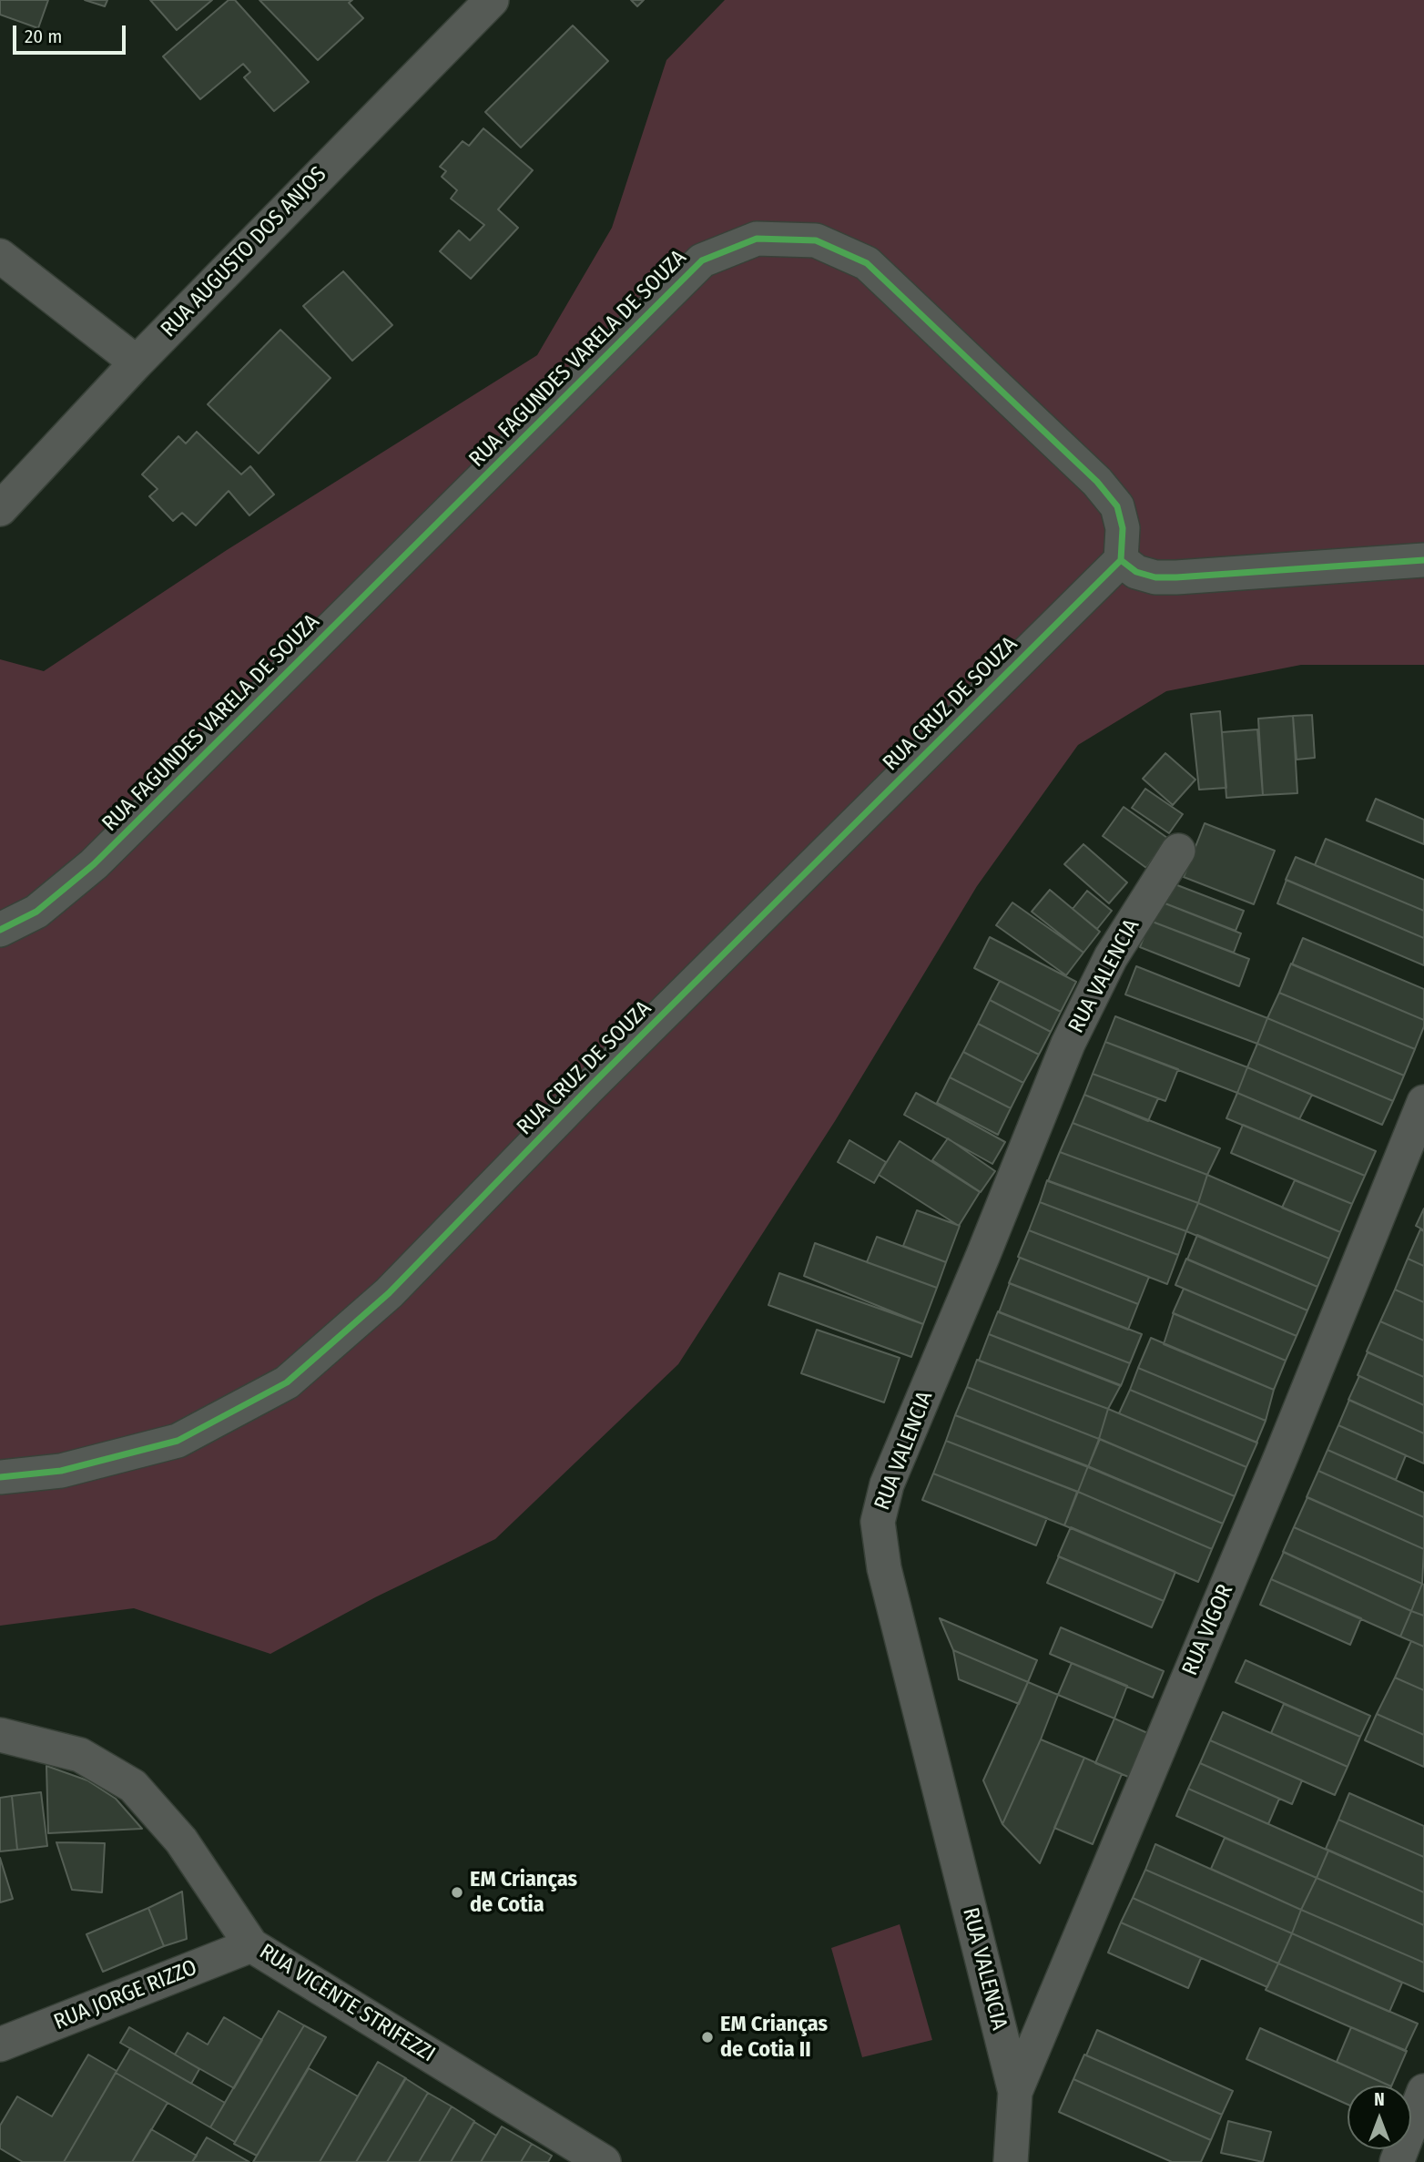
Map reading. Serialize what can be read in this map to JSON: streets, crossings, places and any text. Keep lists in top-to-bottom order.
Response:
{
  "streets": {
    "street": [
      "RUA AUGUSTO DOS ANJOS",
      "RUA FAGUNDES VARELA DE SOUZA",
      "RUA CRUZ DE SOUZA",
      "RUA VALENCIA",
      "RUA VIGOR",
      "RUA JORGE RIZZO",
      "RUA VICENTE STRIFEZZI"
    ]
  },
  "crossings": [
    ["RUA FAGUNDES VARELA DE SOUZA", "RUA CRUZ DE SOUZA"],
    ["RUA VALENCIA", "RUA VIGOR"],
    ["RUA JORGE RIZZO", "RUA VICENTE STRIFEZZI"]
  ],
  "places": ["EM Crianças de Cotia", "EM Crianças de Cotia II"],
  "scale_bar": "20 m",
  "north": "top"
}
